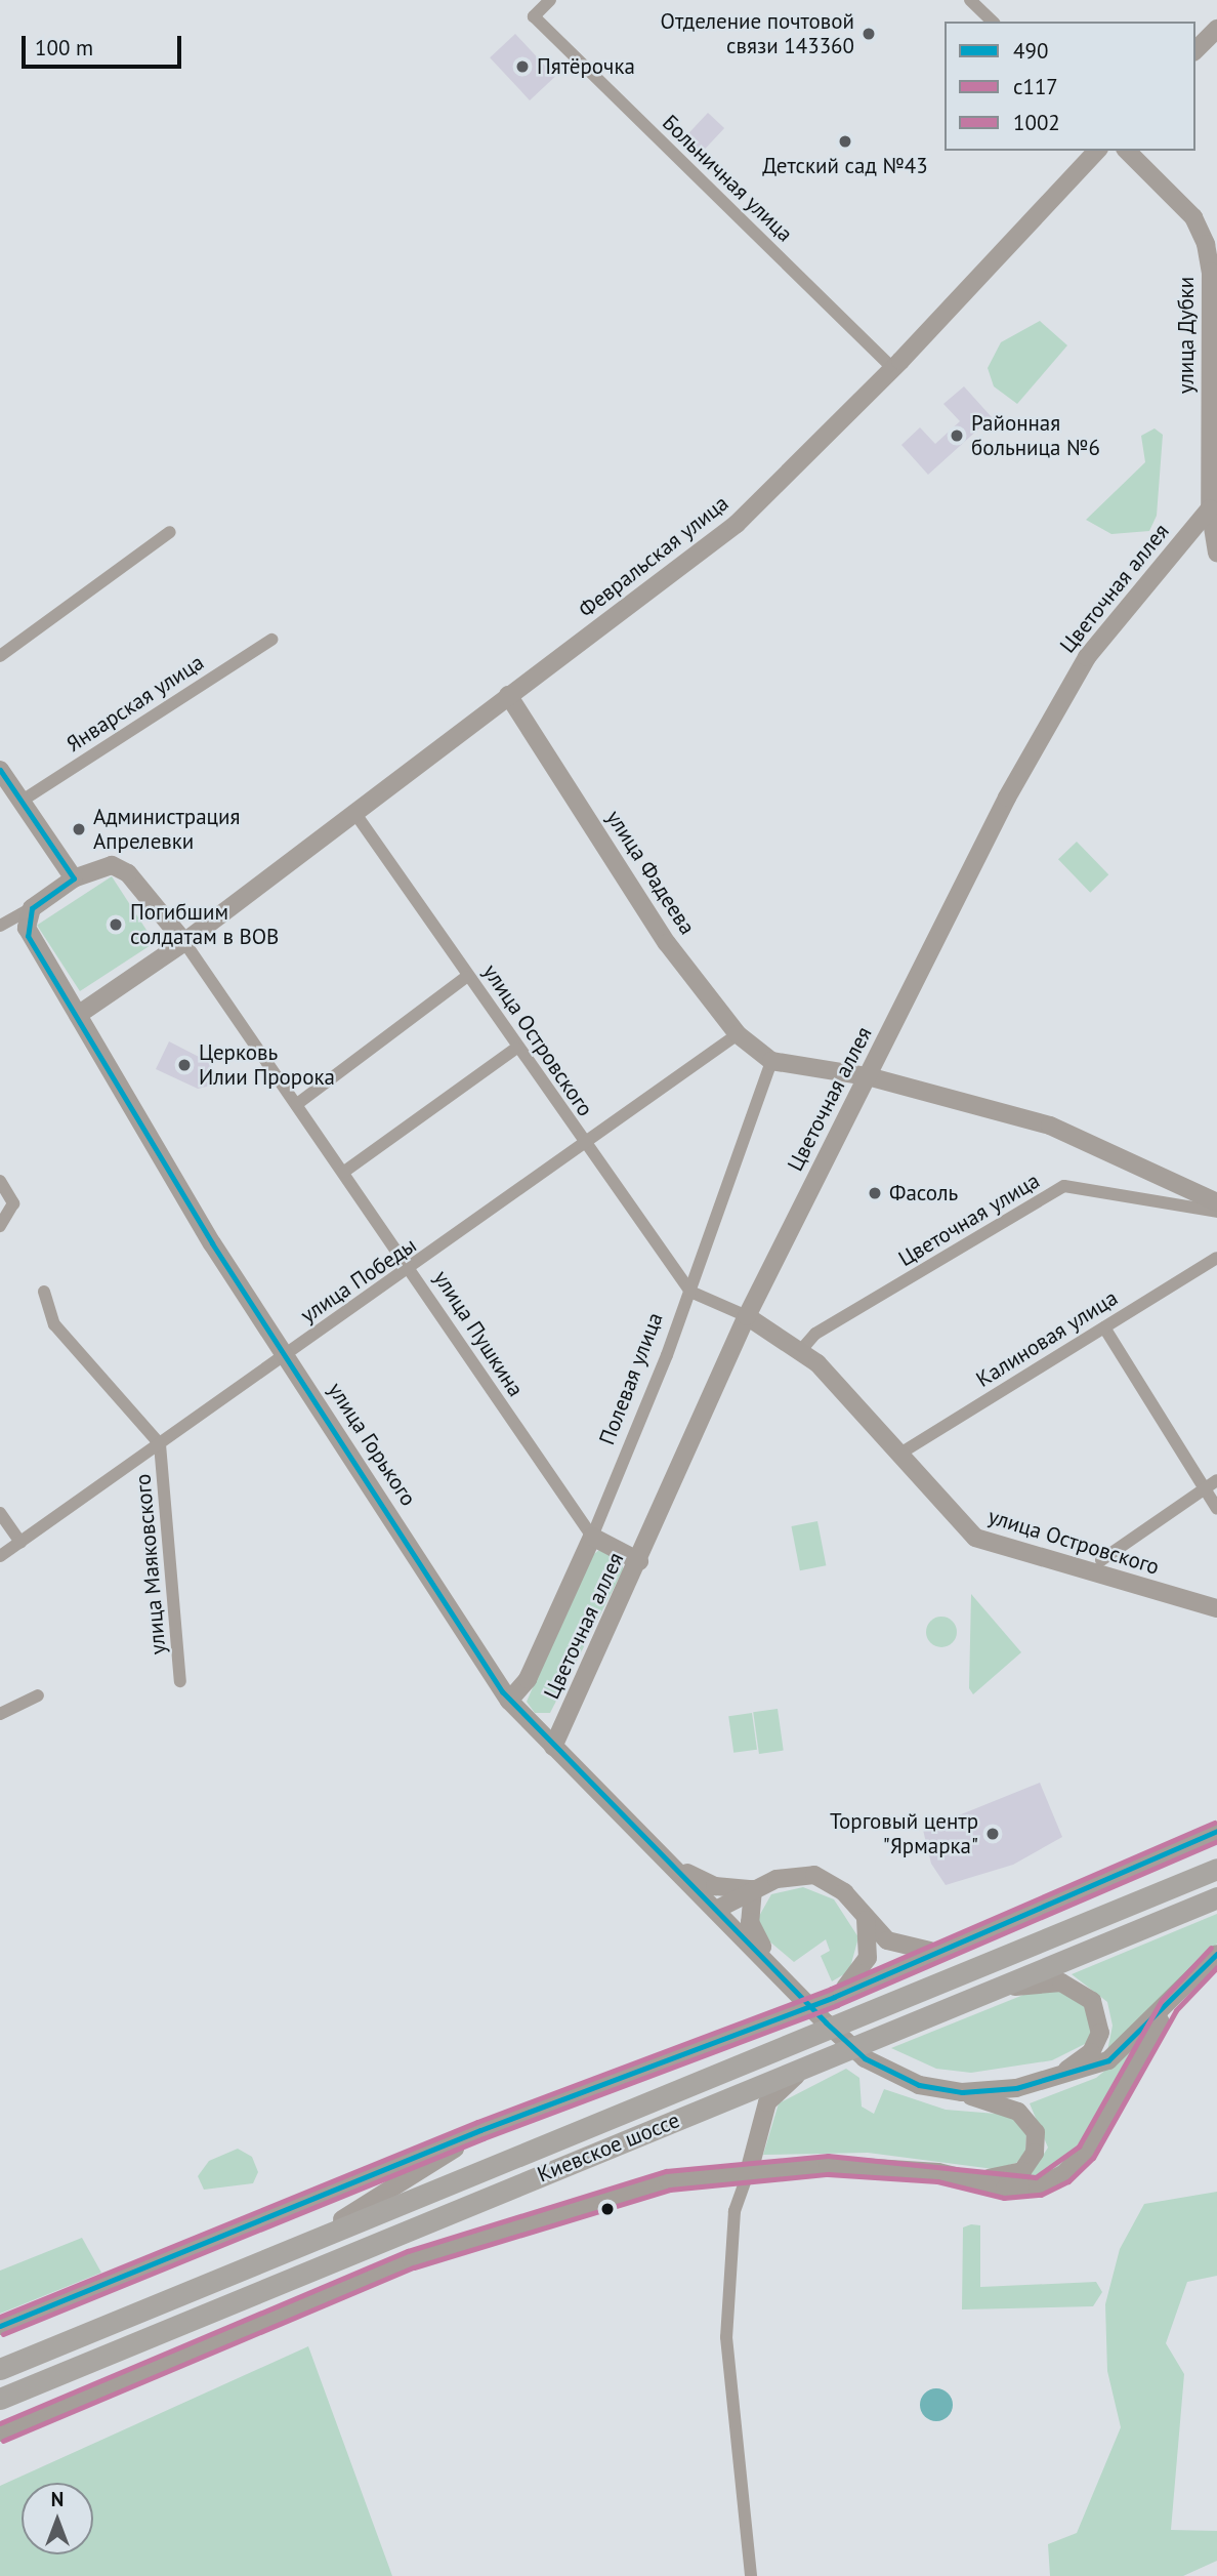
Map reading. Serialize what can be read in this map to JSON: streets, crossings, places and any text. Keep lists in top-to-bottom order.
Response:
{
  "streets": {
    "highway": ["Киевское шоссе"],
    "main road": [
      "улица Дубки",
      "Февральская улица",
      "Цветочная аллея",
      "улица Фадеева",
      "улица Островского",
      "Полевая улица",
      "улица Горького"
    ],
    "street": [
      "Больничная улица",
      "Январская улица",
      "Цветочная улица",
      "улица Победы",
      "улица Пушкина",
      "Калиновая улица",
      "улица Маяковского"
    ]
  },
  "crossings": [
    ["Больничная улица", "Февральская улица"],
    ["улица Дубки", "Цветочная аллея"],
    ["Февральская улица", "улица Фадеева"],
    ["Февральская улица", "улица Островского"],
    ["Февральская улица", "улица Пушкина"],
    ["Февральская улица", "улица Горького"],
    ["Цветочная аллея", "улица Островского"],
    ["Цветочная аллея", "улица Горького"],
    ["улица Фадеева", "улица Победы"],
    ["улица Фадеева", "Полевая улица"],
    ["улица Островского", "Цветочная улица"],
    ["улица Островского", "улица Победы"],
    ["улица Островского", "Калиновая улица"],
    ["улица Островского", "Полевая улица"],
    ["улица Победы", "улица Пушкина"],
    ["улица Победы", "улица Горького"],
    ["улица Победы", "улица Маяковского"],
    ["улица Пушкина", "Полевая улица"],
    ["Полевая улица", "улица Горького"]
  ],
  "places": [
    "Отделение почтовой связи 143360",
    "Пятёрочка",
    "Детский сад №43",
    "Районная больница №6",
    "Администрация Апрелевки",
    "Погибшим солдатам в ВОВ",
    "Церковь Илии Пророка",
    "Фасоль",
    "Торговый центр \"Ярмарка\""
  ],
  "lines": ["transit line 490", "transit line 1002", "transit line с117"],
  "legend": ["490", "с117", "1002"],
  "scale_bar": "100 m",
  "north": "top"
}
